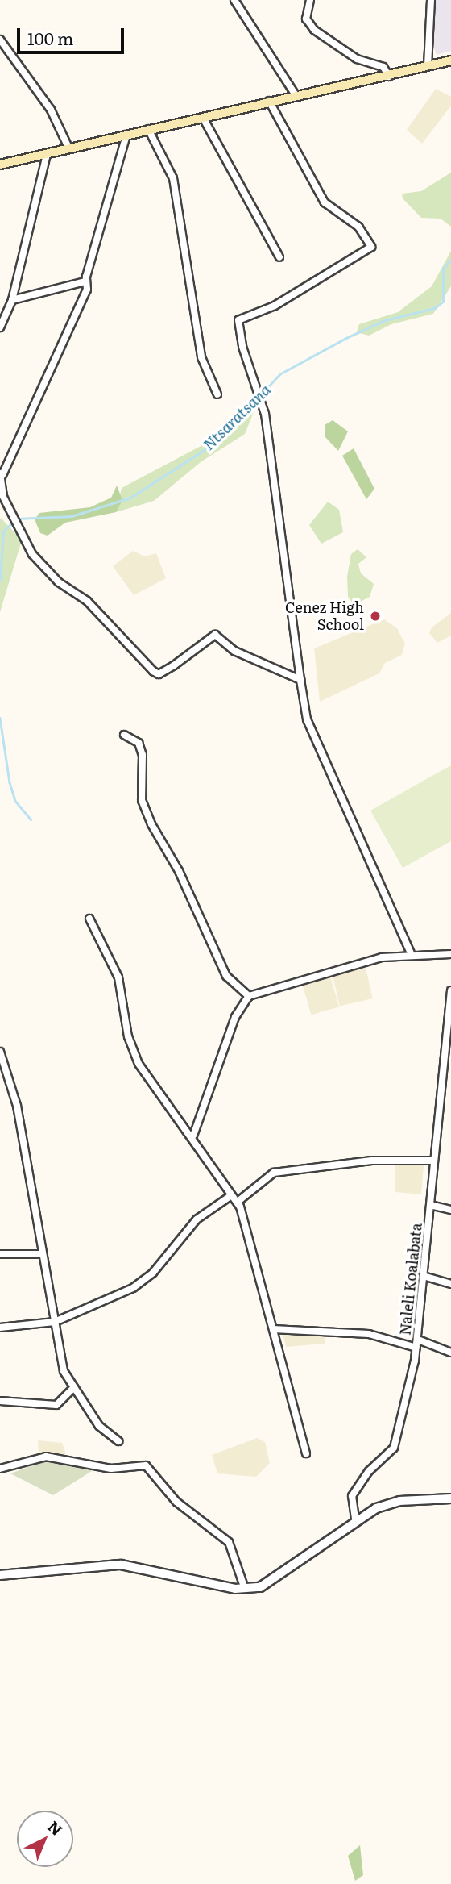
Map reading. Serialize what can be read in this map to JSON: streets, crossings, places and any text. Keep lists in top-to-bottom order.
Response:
{
  "streets": {
    "street": ["Naleli Koalabata"]
  },
  "water": ["Ntsaratsana"],
  "places": ["Cenez High School"],
  "scale_bar": "100 m",
  "north": "top right"
}
